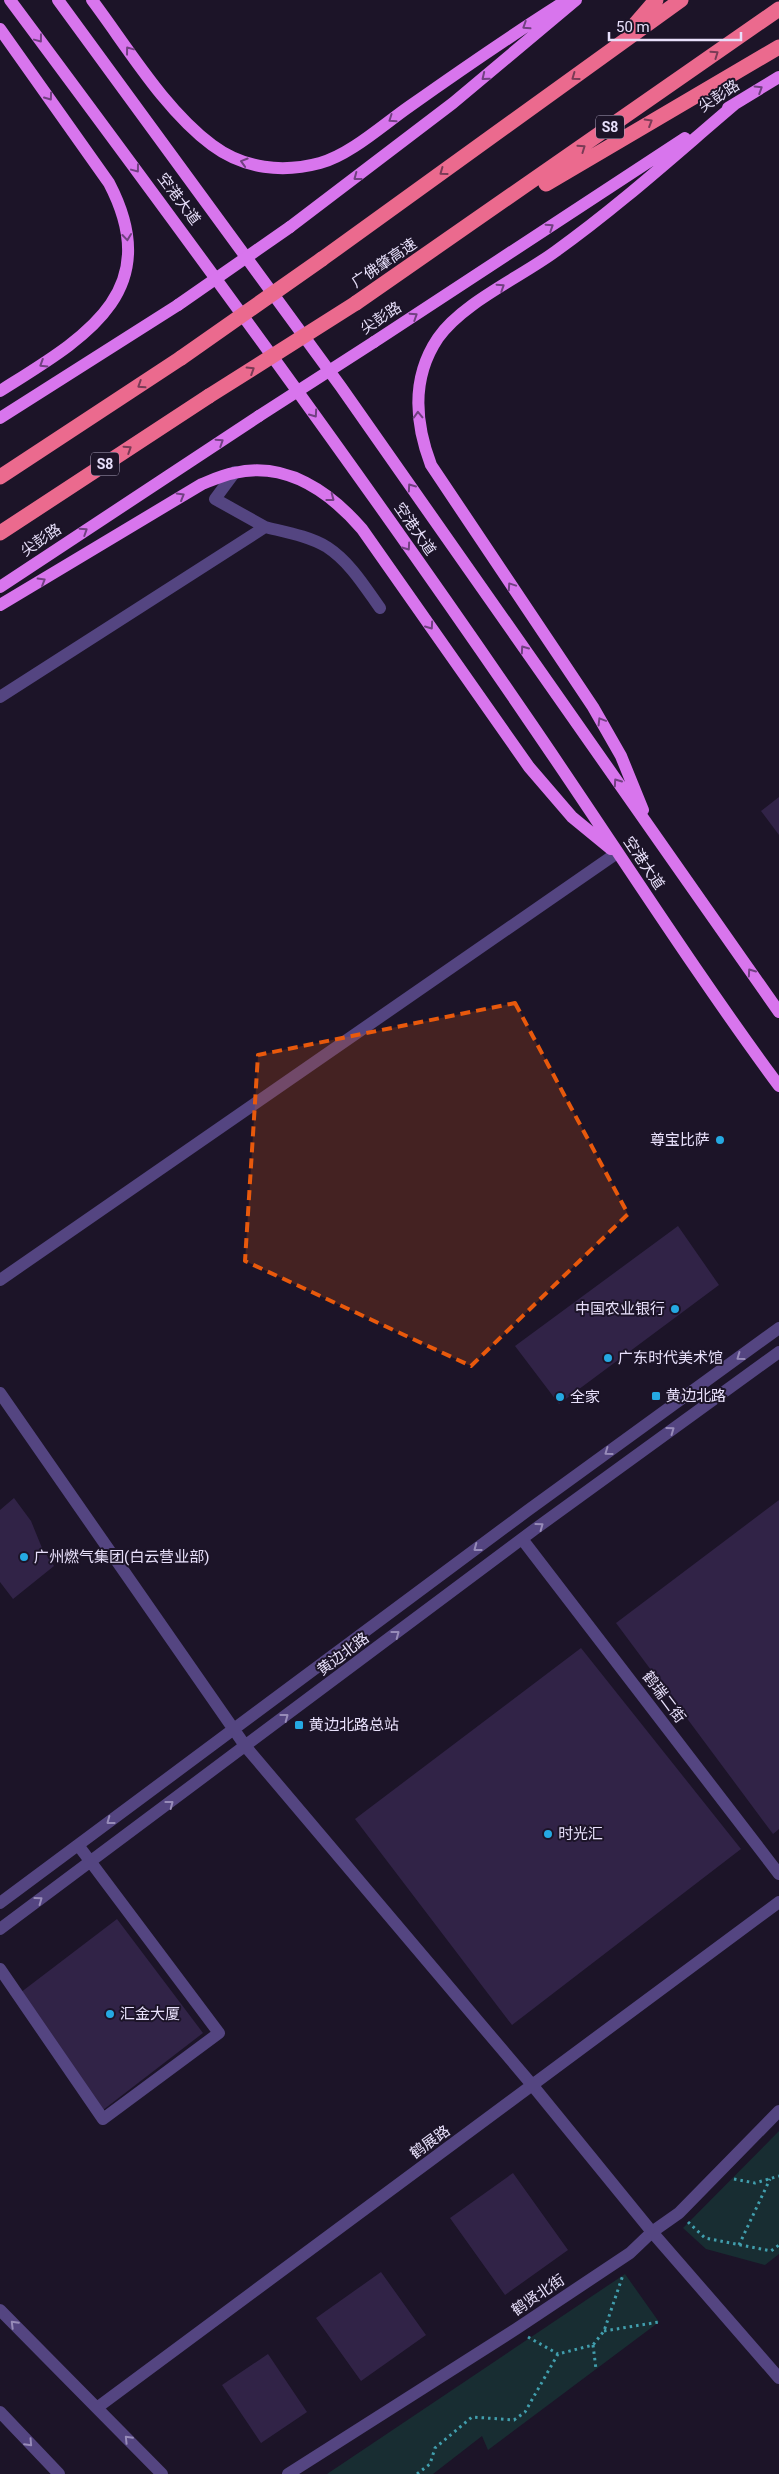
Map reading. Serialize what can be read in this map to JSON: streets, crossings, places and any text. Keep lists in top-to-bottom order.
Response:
{
  "streets": {
    "highway": ["S8", "广佛肇高速"],
    "main road": ["尖彭路", "空港大道"],
    "street": [
      "黄边北路",
      "鹤瑞二街",
      "鹤展路",
      "鹤贤北街"
    ]
  },
  "crossings": [
    ["黄边北路", "鹤瑞二街"]
  ],
  "one_way": ["尖彭路"],
  "places": {
    "other": [
      "尊宝比萨",
      "中国农业银行",
      "广东时代美术馆",
      "全家",
      "广州燃气集团(白云营业部)",
      "时光汇",
      "汇金大厦"
    ],
    "transit": ["黄边北路", "黄边北路总站"]
  },
  "scale_bar": "50 m"
}
